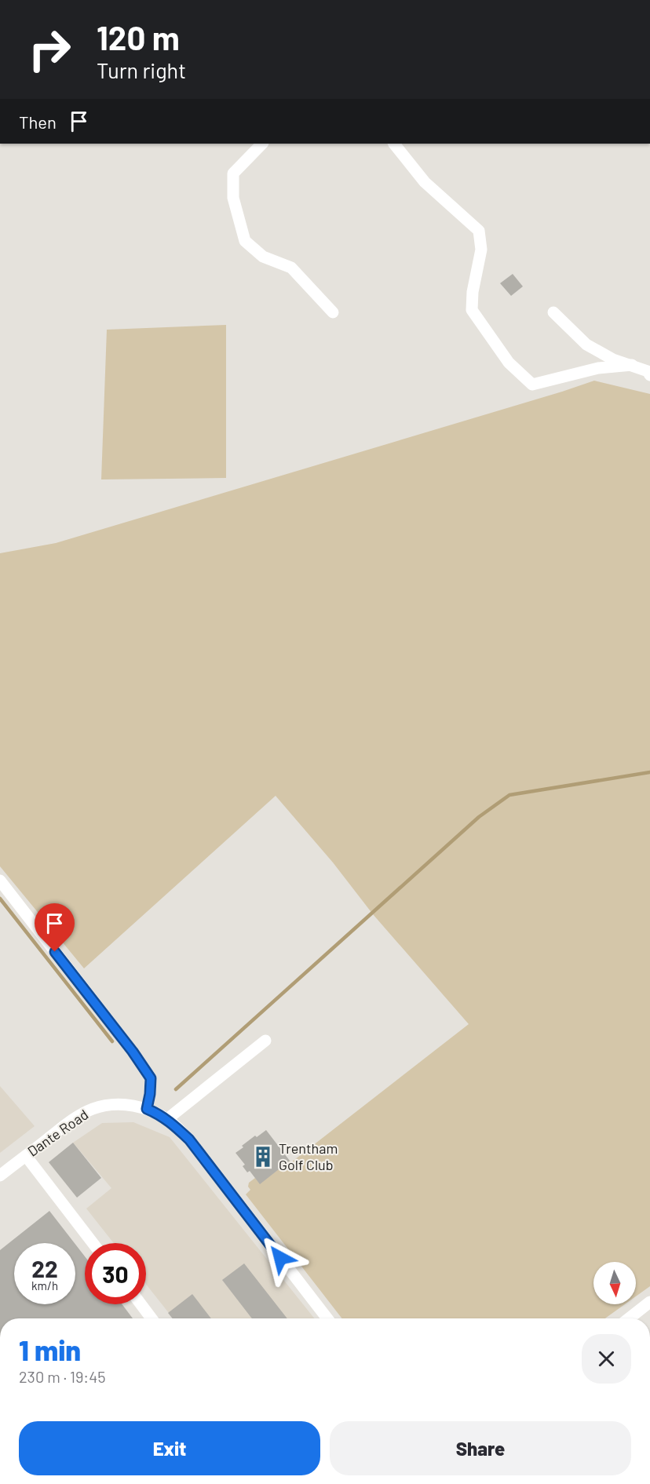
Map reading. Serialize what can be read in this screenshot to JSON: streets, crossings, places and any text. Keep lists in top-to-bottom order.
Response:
{
  "streets": {
    "street": ["Dante Road"]
  },
  "places": {
    "building": ["Trentham Golf Club"]
  },
  "north": "bottom",
  "page": {
    "turn": ["120 m", "Turn right"],
    "then": "Then",
    "speed": "22 km/h",
    "limit": "30",
    "heading": ["1 min", "230 m · 19:45"],
    "buttons": ["Exit", "Share"]
  }
}
